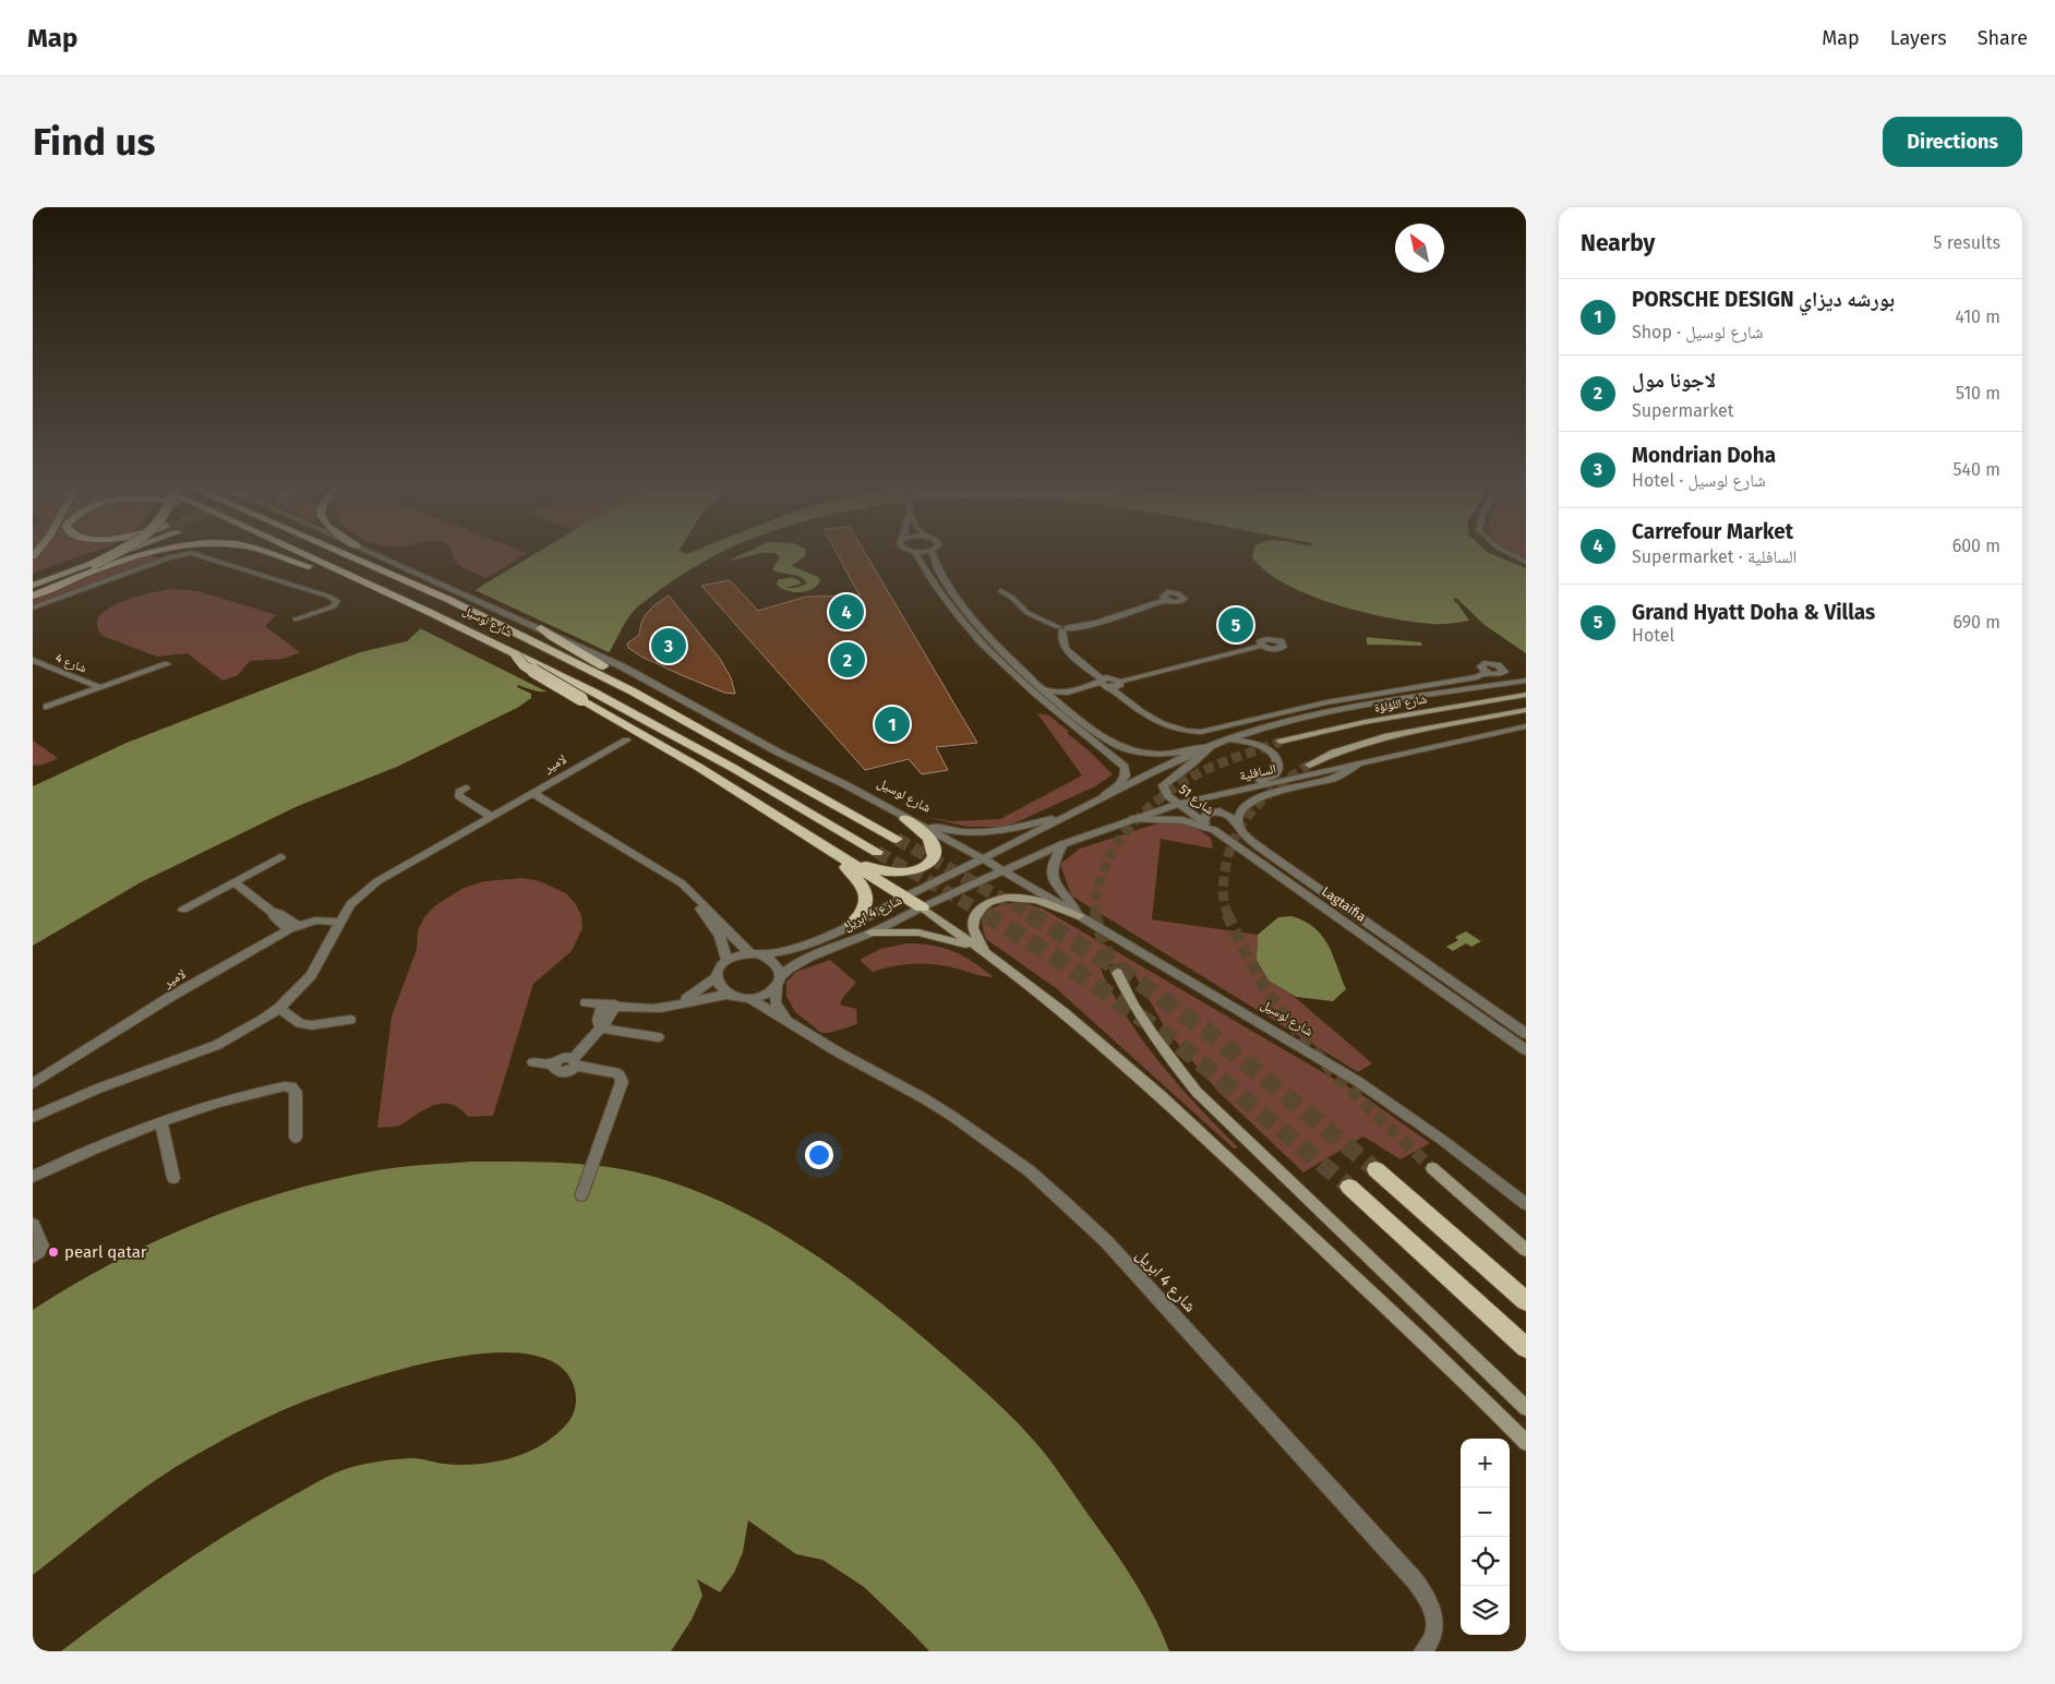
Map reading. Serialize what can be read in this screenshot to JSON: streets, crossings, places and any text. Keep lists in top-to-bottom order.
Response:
{
  "streets": {
    "highway": ["شارع لوسيل"],
    "main road": ["شارع اللؤلؤة"],
    "street": [
      "شارع 4",
      "لامير",
      "السافلية",
      "شارع 51",
      "Lagtaifia",
      "شارع 4 ابريل"
    ]
  },
  "crossings": [
    ["شارع لوسيل", "السافلية"],
    ["شارع لوسيل", "شارع 4 ابريل"],
    ["السافلية", "شارع 51"],
    ["السافلية", "Lagtaifia"],
    ["السافلية", "شارع 4 ابريل"],
    ["شارع 51", "Lagtaifia"]
  ],
  "places": ["pearl qatar"],
  "north": "top left",
  "page": {
    "header": "Map",
    "nav": ["Map", "Layers", "Share"],
    "buttons": "Directions",
    "title": "Find us",
    "heading": ["Nearby", "5 results"],
    "list": [
      {
        "mark": "1",
        "name": "PORSCHE DESIGN بورشه ديزاي",
        "note": "Shop · شارع لوسيل",
        "value": "410 m"
      },
      {
        "mark": "2",
        "name": "لاجونا مول",
        "note": "Supermarket",
        "value": "510 m"
      },
      {
        "mark": "3",
        "name": "Mondrian Doha",
        "note": "Hotel · شارع لوسيل",
        "value": "540 m"
      },
      {
        "mark": "4",
        "name": "Carrefour Market",
        "note": "Supermarket · السافلية",
        "value": "600 m"
      },
      {
        "mark": "5",
        "name": "Grand Hyatt Doha & Villas",
        "note": "Hotel",
        "value": "690 m"
      }
    ],
    "pins": [
      "4",
      "5",
      "3",
      "2",
      "1"
    ],
    "map_buttons": ["+", "−"]
  }
}
